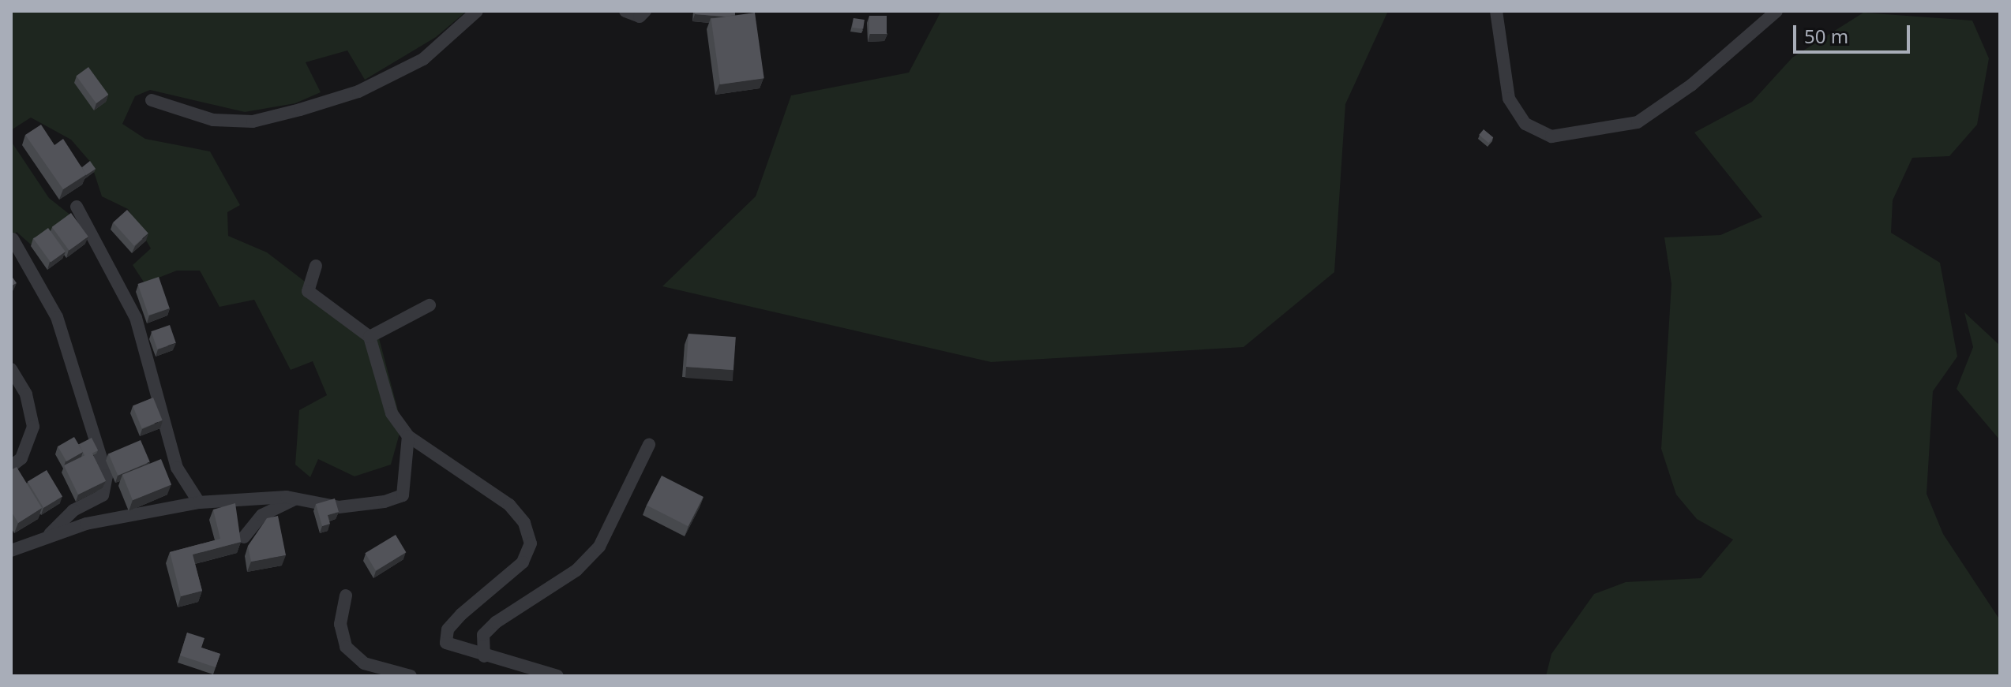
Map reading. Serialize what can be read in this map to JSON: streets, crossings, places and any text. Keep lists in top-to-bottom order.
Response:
{
  "scale_bar": "50 m"
}
